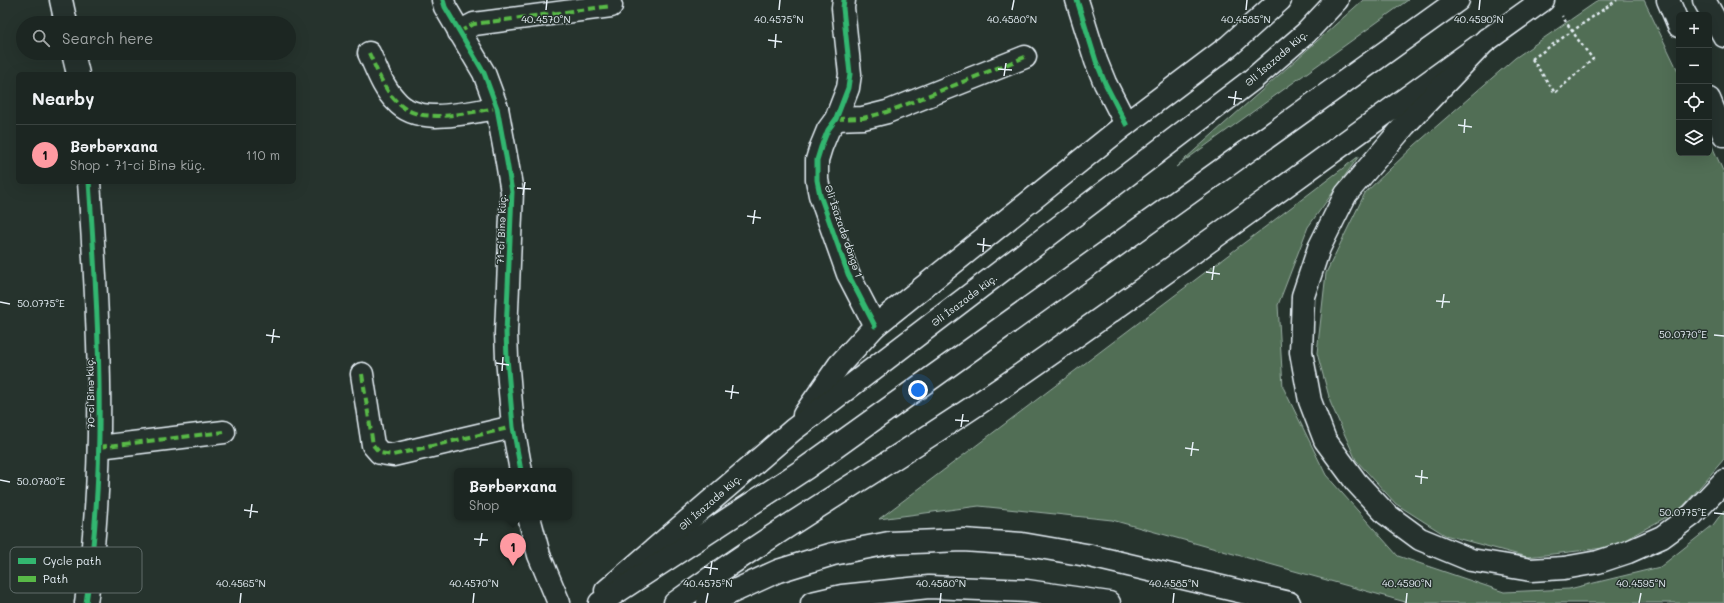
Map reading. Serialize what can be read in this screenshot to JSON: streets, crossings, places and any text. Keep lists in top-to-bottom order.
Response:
{
  "streets": {
    "main road": [
      "Əli İsazadə küç.",
      "71-ci Binə küç.",
      "Əli İsazadə döngə 1",
      "70-ci Binə küç."
    ]
  },
  "legend": ["Cycle path", "Path"],
  "page": {
    "map_buttons": ["+", "−"],
    "search": "Search here",
    "heading": "Nearby",
    "list": [
      {
        "mark": "1",
        "name": "Bərbərxana",
        "note": "Shop · 71-ci Binə küç.",
        "value": "110 m"
      }
    ],
    "popup": ["Bərbərxana", "Shop"],
    "pins": "1"
  },
  "coordinates": [
    "40.4570°N",
    "40.4575°N",
    "40.4580°N",
    "40.4585°N",
    "40.4590°N",
    "50.0775°E",
    "50.0770°E",
    "50.0780°E",
    "40.4565°N",
    "40.4595°N"
  ]
}
